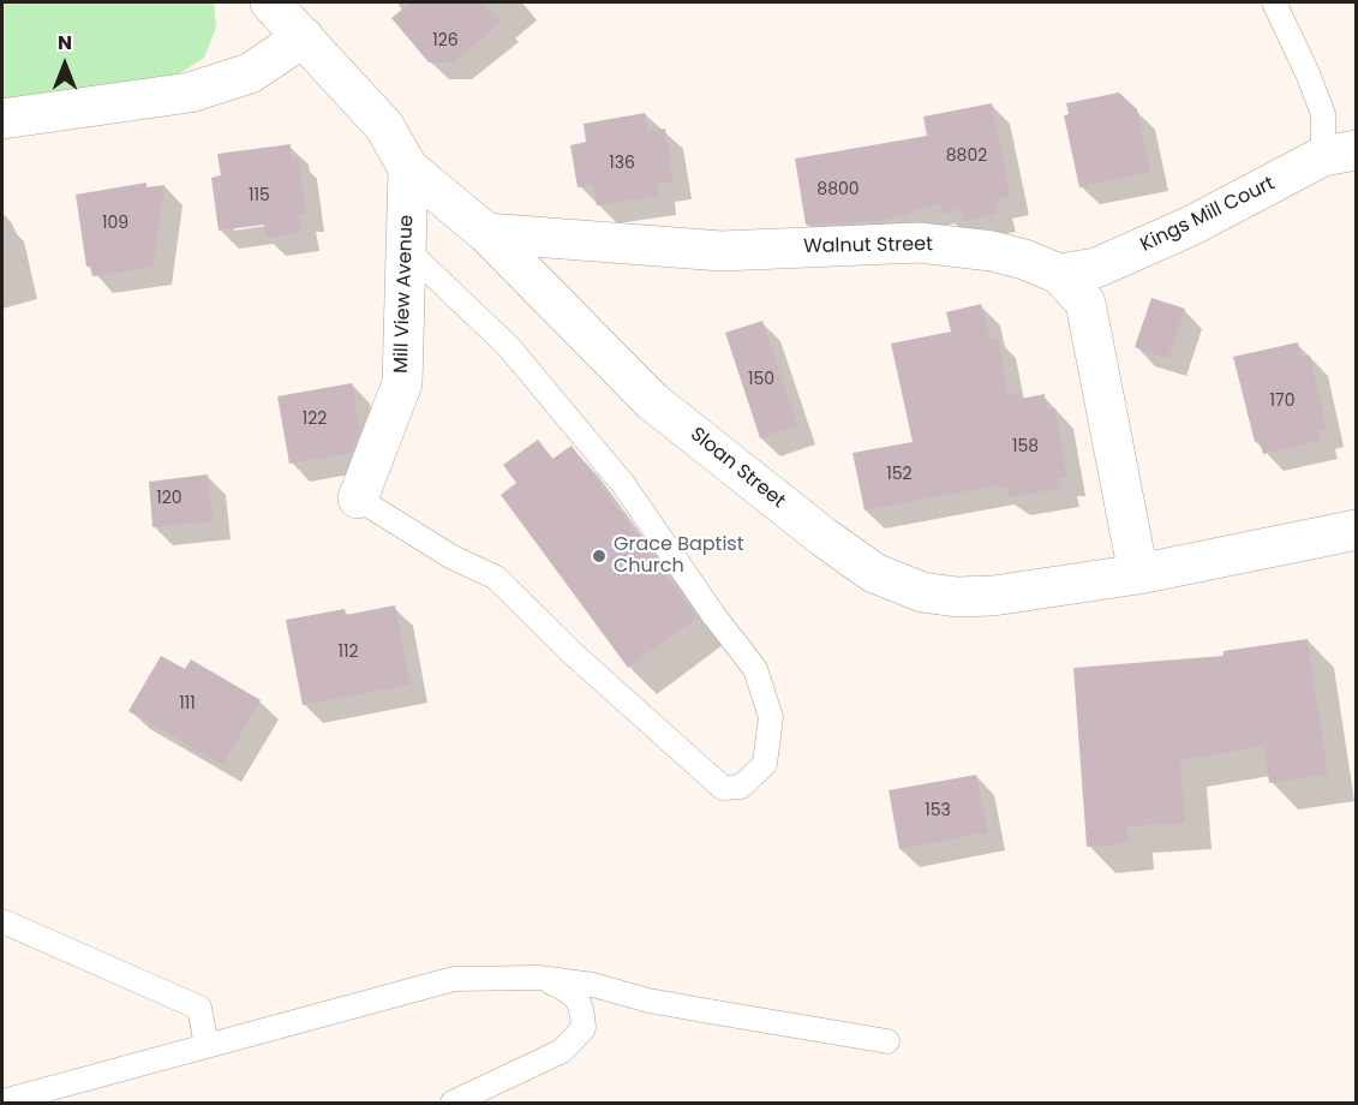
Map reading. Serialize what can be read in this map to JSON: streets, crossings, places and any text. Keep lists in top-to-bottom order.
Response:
{
  "streets": {
    "street": [
      "Kings Mill Court",
      "Walnut Street",
      "Mill View Avenue",
      "Sloan Street"
    ]
  },
  "crossings": [
    ["Kings Mill Court", "Walnut Street"],
    ["Walnut Street", "Sloan Street"],
    ["Mill View Avenue", "Sloan Street"]
  ],
  "places": ["Grace Baptist Church"],
  "house_numbers": [
    "126",
    "8802",
    "136",
    "8800",
    "115",
    "109",
    "150",
    "170",
    "122",
    "158",
    "152",
    "120",
    "112",
    "111",
    "153"
  ],
  "north": "top"
}
